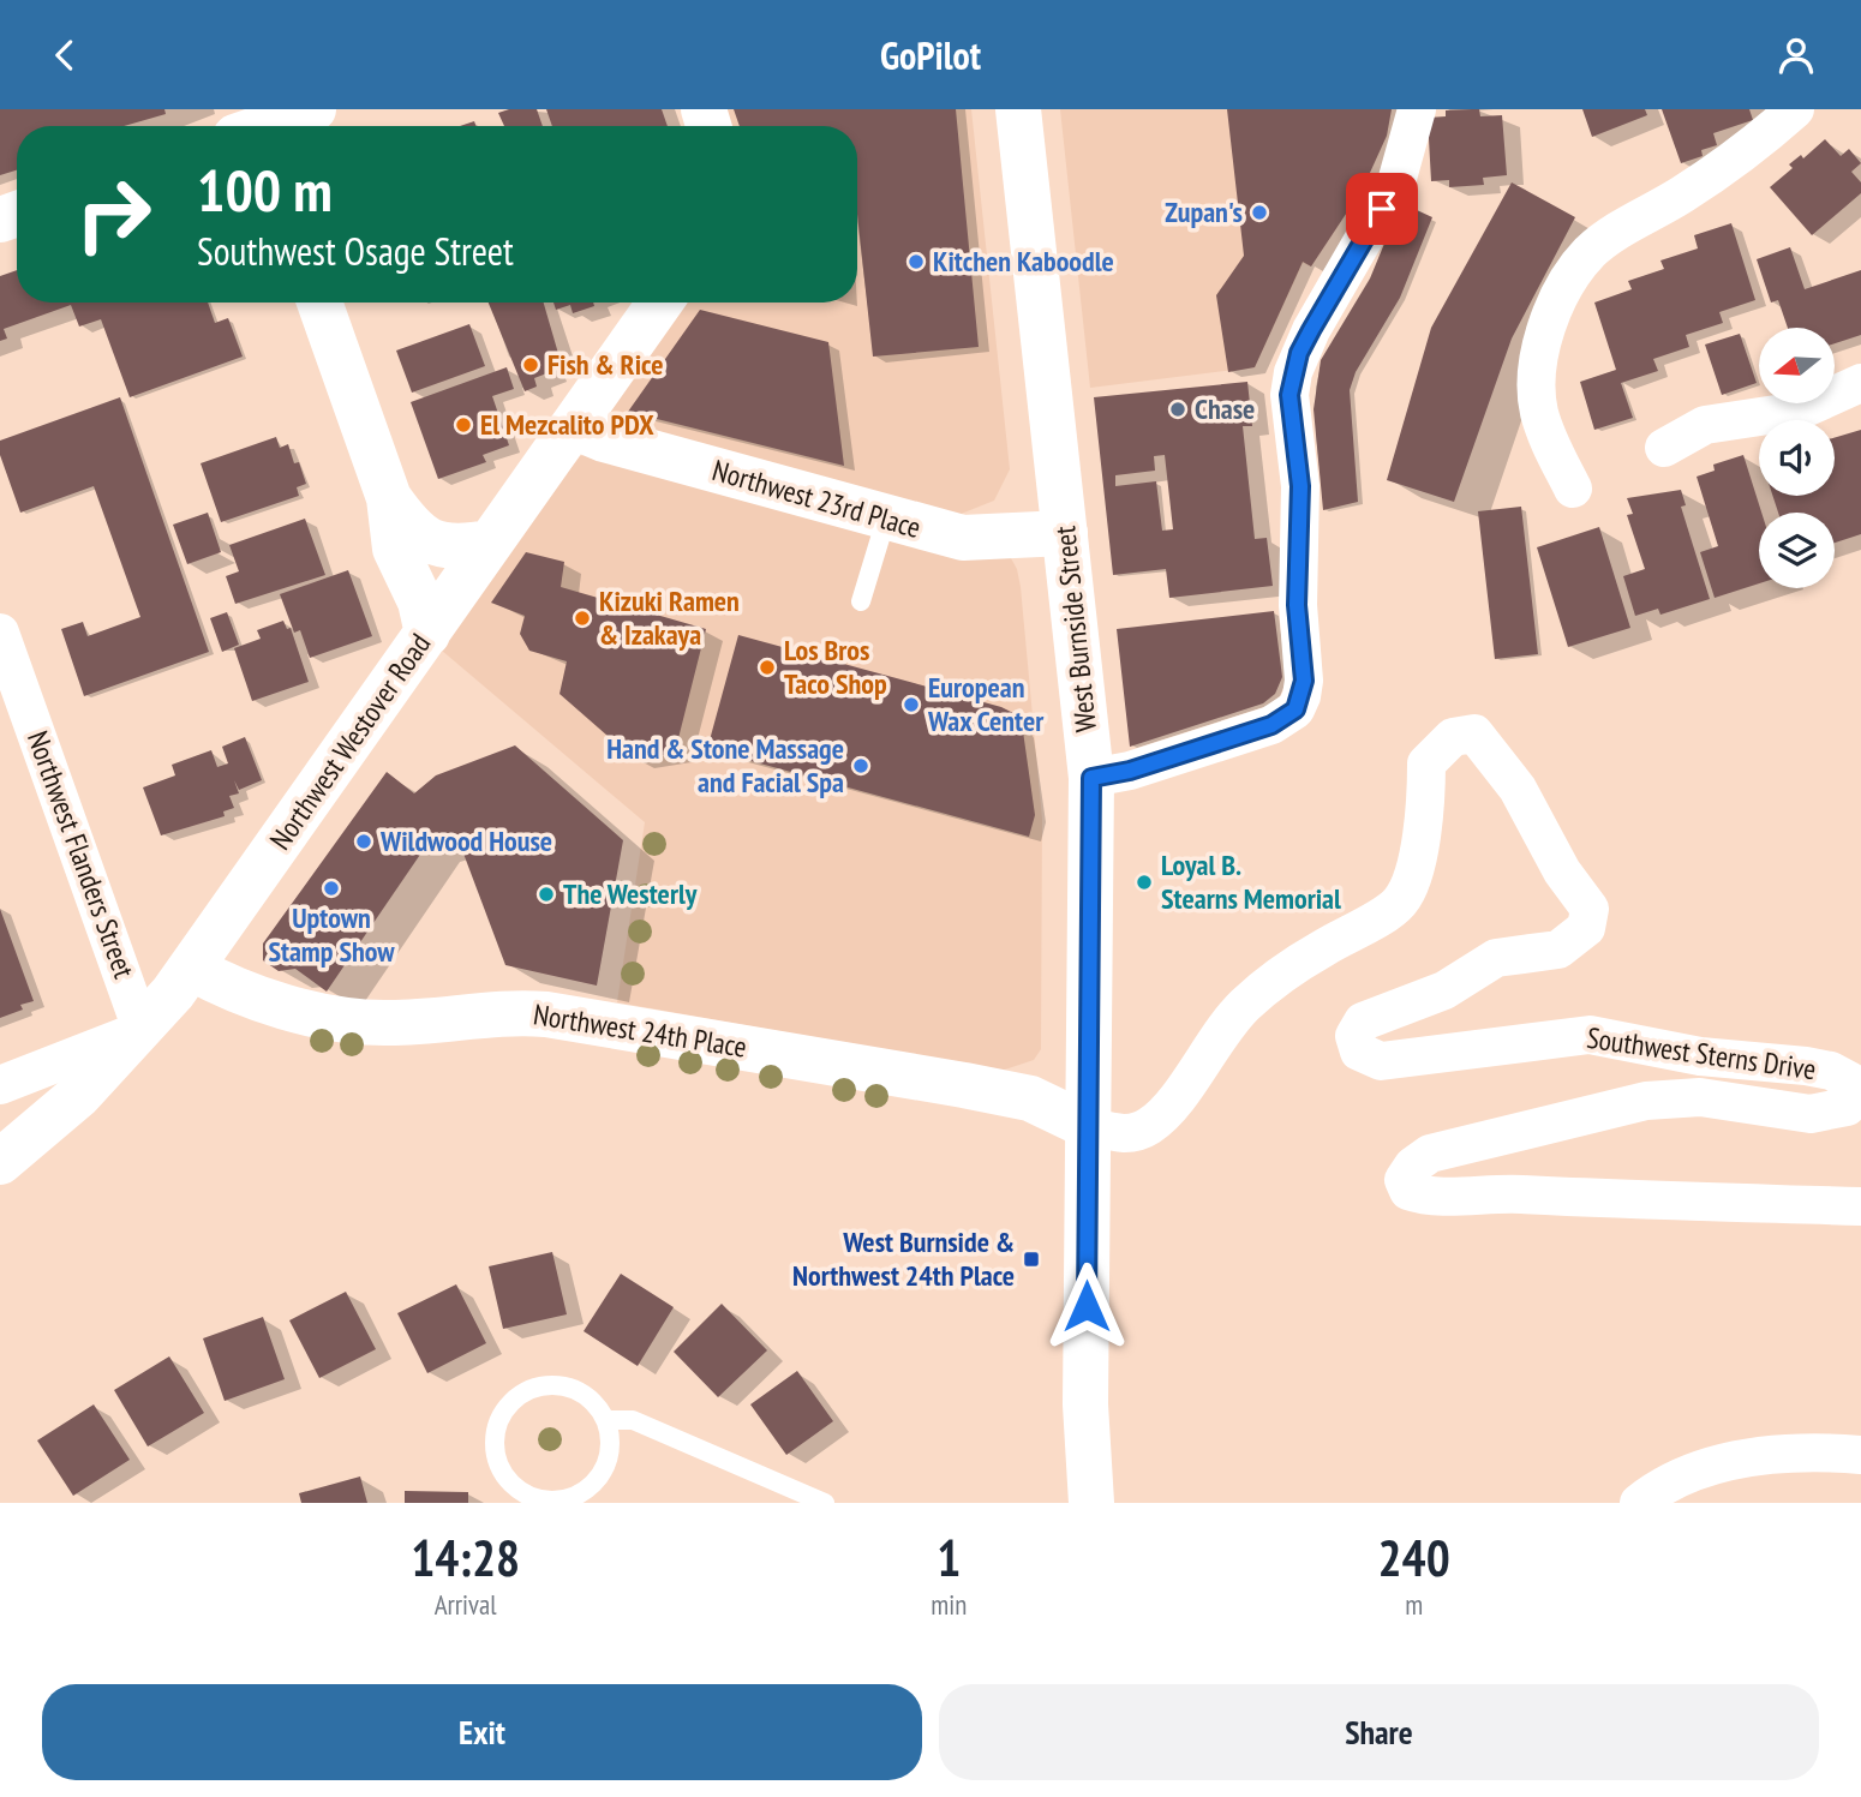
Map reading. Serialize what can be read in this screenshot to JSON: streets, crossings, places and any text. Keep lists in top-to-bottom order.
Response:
{
  "streets": {
    "main road": [
      "Northwest 23rd Place",
      "West Burnside Street",
      "Northwest Westover Road",
      "Northwest 24th Place"
    ],
    "street": ["Northwest Flanders Street", "Southwest Sterns Drive"]
  },
  "crossings": [
    ["Northwest 23rd Place", "West Burnside Street"],
    ["Northwest 23rd Place", "Northwest Westover Road"],
    ["West Burnside Street", "Northwest 24th Place"],
    ["West Burnside Street", "Southwest Sterns Drive"],
    ["Northwest Westover Road", "Northwest Flanders Street"],
    ["Northwest Westover Road", "Northwest 24th Place"],
    ["Northwest 24th Place", "Southwest Sterns Drive"]
  ],
  "places": {
    "other": [
      "Zupan's",
      "Kitchen Kaboodle",
      "Fish & Rice",
      "Chase",
      "El Mezcalito PDX",
      "Kizuki Ramen & Izakaya",
      "Los Bros Taco Shop",
      "European Wax Center",
      "Hand & Stone Massage and Facial Spa",
      "Wildwood House",
      "Loyal B. Stearns Memorial",
      "Uptown Stamp Show",
      "The Westerly"
    ],
    "transit": ["West Burnside & Northwest 24th Place"]
  },
  "north": "left",
  "page": {
    "header": "GoPilot",
    "turn": ["100 m", "Southwest Osage Street"],
    "eta": [
      "14:28",
      "Arrival",
      "1",
      "min",
      "240",
      "m"
    ],
    "buttons": ["Exit", "Share"]
  }
}
